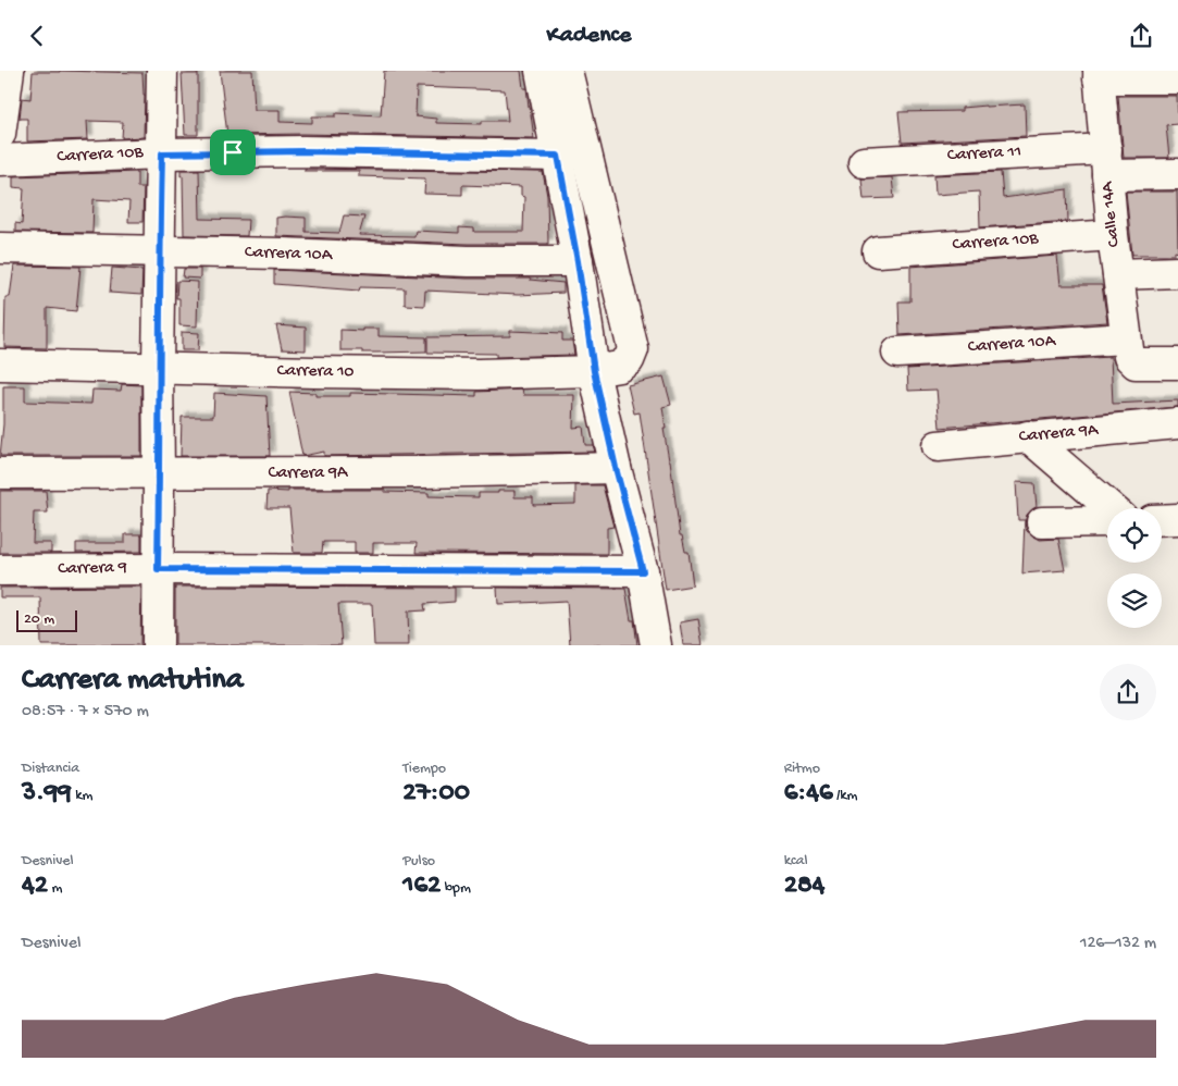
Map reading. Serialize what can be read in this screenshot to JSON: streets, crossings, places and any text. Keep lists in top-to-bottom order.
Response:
{
  "streets": {
    "street": [
      "Carrera 11",
      "Carrera 10B",
      "Calle 14A",
      "Carrera 10A",
      "Carrera 10",
      "Carrera 9A",
      "Carrera 9"
    ]
  },
  "crossings": [
    ["Carrera 11", "Calle 14A"],
    ["Carrera 10B", "Calle 14A"],
    ["Calle 14A", "Carrera 10A"]
  ],
  "scale_bar": "20 m",
  "page": {
    "header": "Kadence",
    "scale": "20 m",
    "heading": ["Carrera matutina", "08:57 · 7 × 570 m"],
    "stats": [
      ["Distancia", "3.99 km"],
      ["Tiempo", "27:00"],
      ["Ritmo", "6:46 /km"],
      ["Desnivel", "42 m"],
      ["Pulso", "162 bpm"],
      ["kcal", "284"]
    ],
    "chart": ["Desnivel", "126–132 m"]
  }
}
